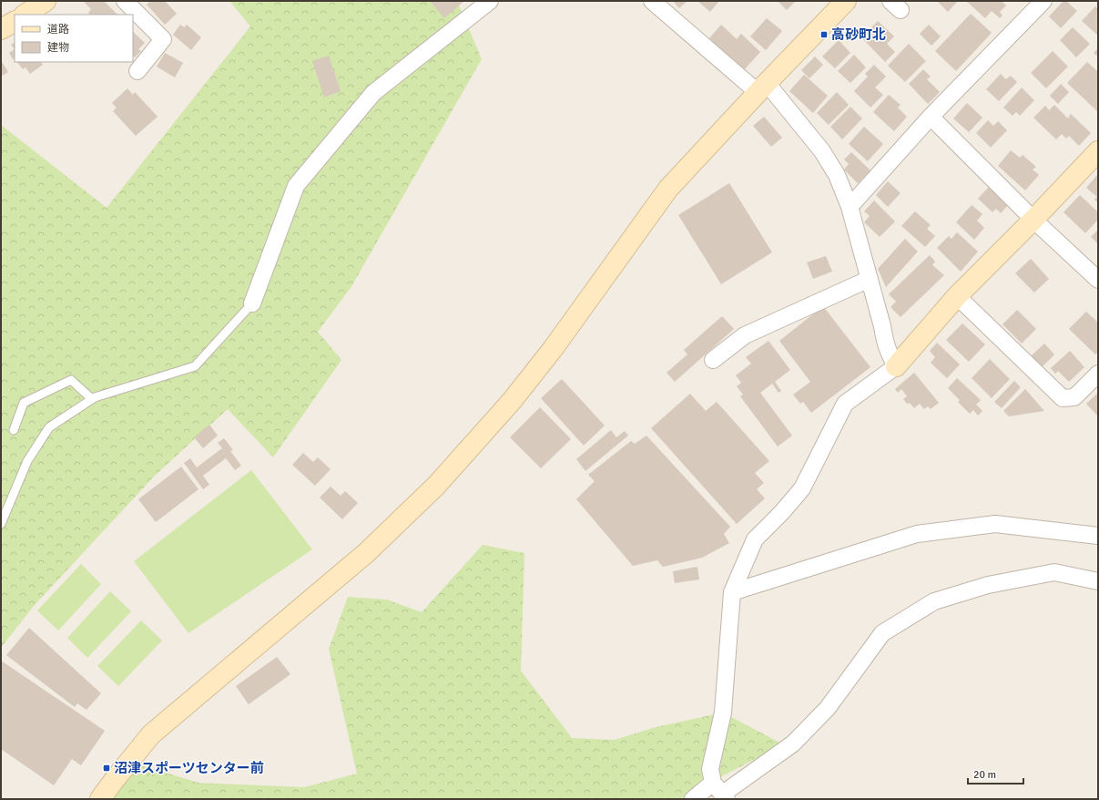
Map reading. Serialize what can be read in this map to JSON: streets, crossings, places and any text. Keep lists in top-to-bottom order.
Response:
{
  "places": {
    "transit": ["高砂町北", "沼津スポーツセンター前"]
  },
  "legend": ["道路", "建物"],
  "scale_bar": "20 m"
}
